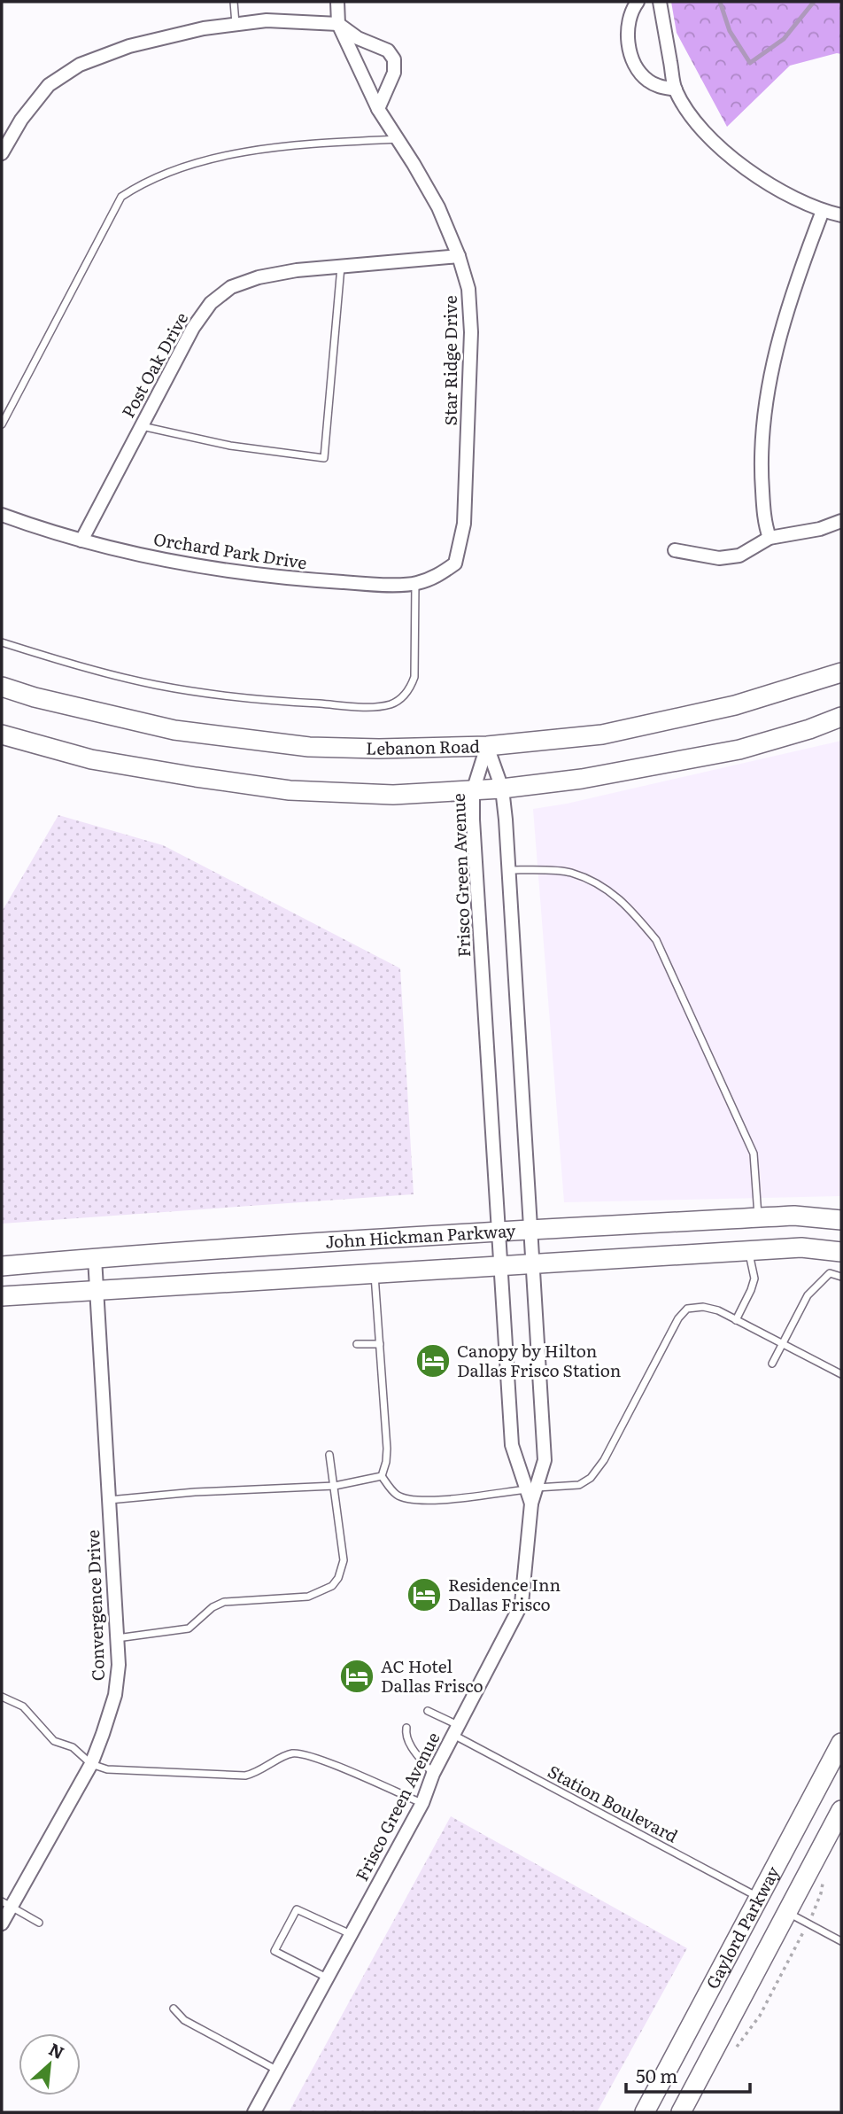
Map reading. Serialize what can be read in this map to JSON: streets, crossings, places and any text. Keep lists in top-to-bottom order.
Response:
{
  "streets": {
    "street": [
      "Star Ridge Drive",
      "Post Oak Drive",
      "Orchard Park Drive",
      "Lebanon Road",
      "Frisco Green Avenue",
      "John Hickman Parkway",
      "Convergence Drive",
      "Gaylord Parkway"
    ],
    "lane": ["Station Boulevard"]
  },
  "crossings": [
    ["Star Ridge Drive", "Post Oak Drive"],
    ["Star Ridge Drive", "Orchard Park Drive"],
    ["Post Oak Drive", "Orchard Park Drive"],
    ["Lebanon Road", "Frisco Green Avenue"],
    ["Frisco Green Avenue", "John Hickman Parkway"],
    ["Frisco Green Avenue", "Station Boulevard"],
    ["John Hickman Parkway", "Convergence Drive"],
    ["Station Boulevard", "Gaylord Parkway"]
  ],
  "places": {
    "hotel": ["Canopy by Hilton Dallas Frisco Station", "Residence Inn Dallas Frisco", "AC Hotel Dallas Frisco"]
  },
  "scale_bar": "50 m",
  "north": "top right"
}
